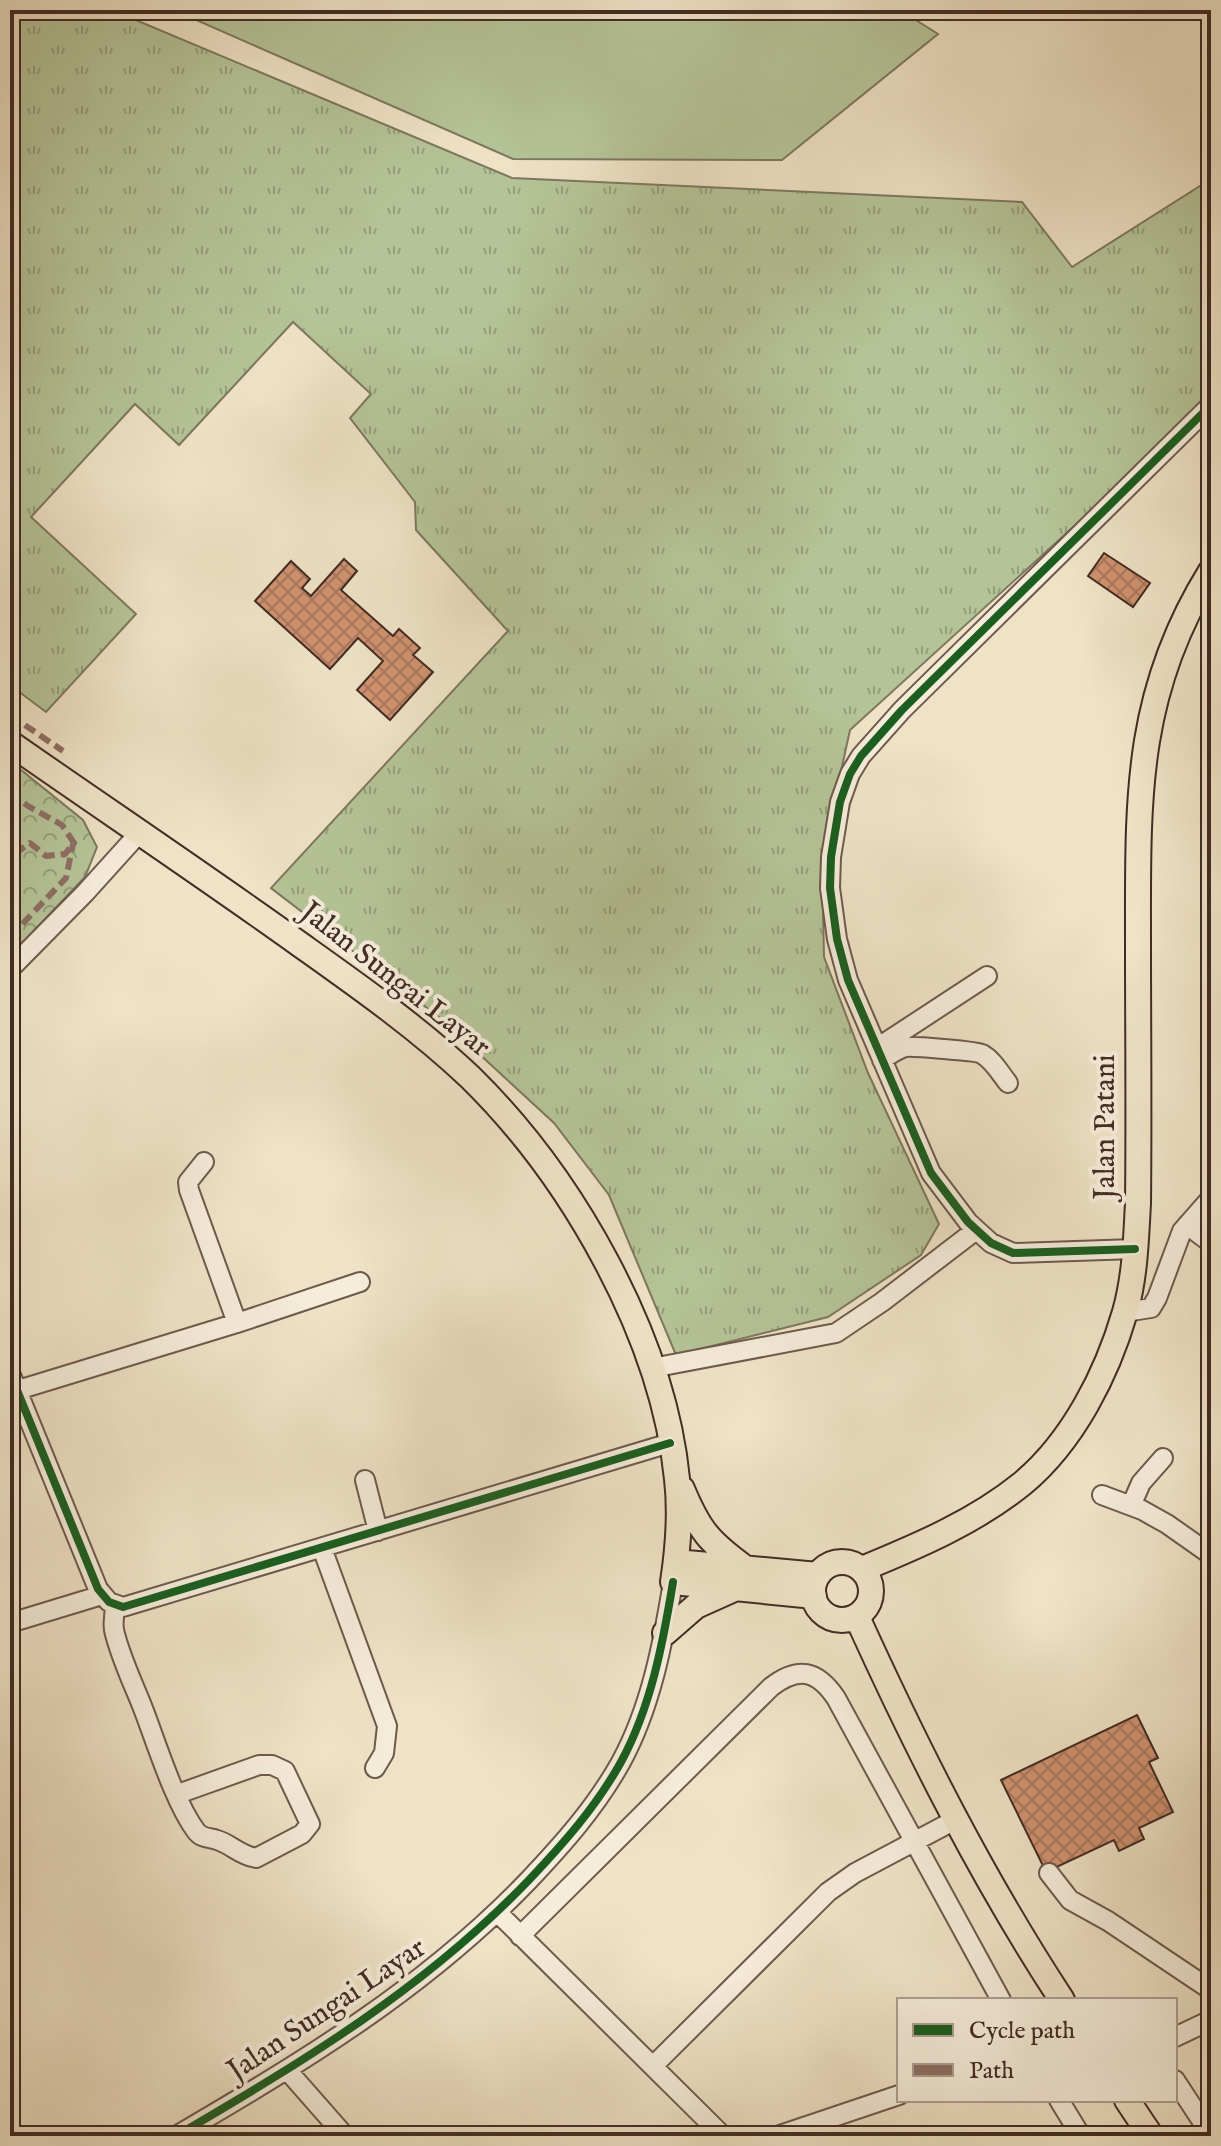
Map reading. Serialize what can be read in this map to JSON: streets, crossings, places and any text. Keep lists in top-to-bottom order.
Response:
{
  "streets": {
    "main road": ["Jalan Sungai Layar", "Jalan Patani"]
  },
  "legend": ["Cycle path", "Path"]
}
